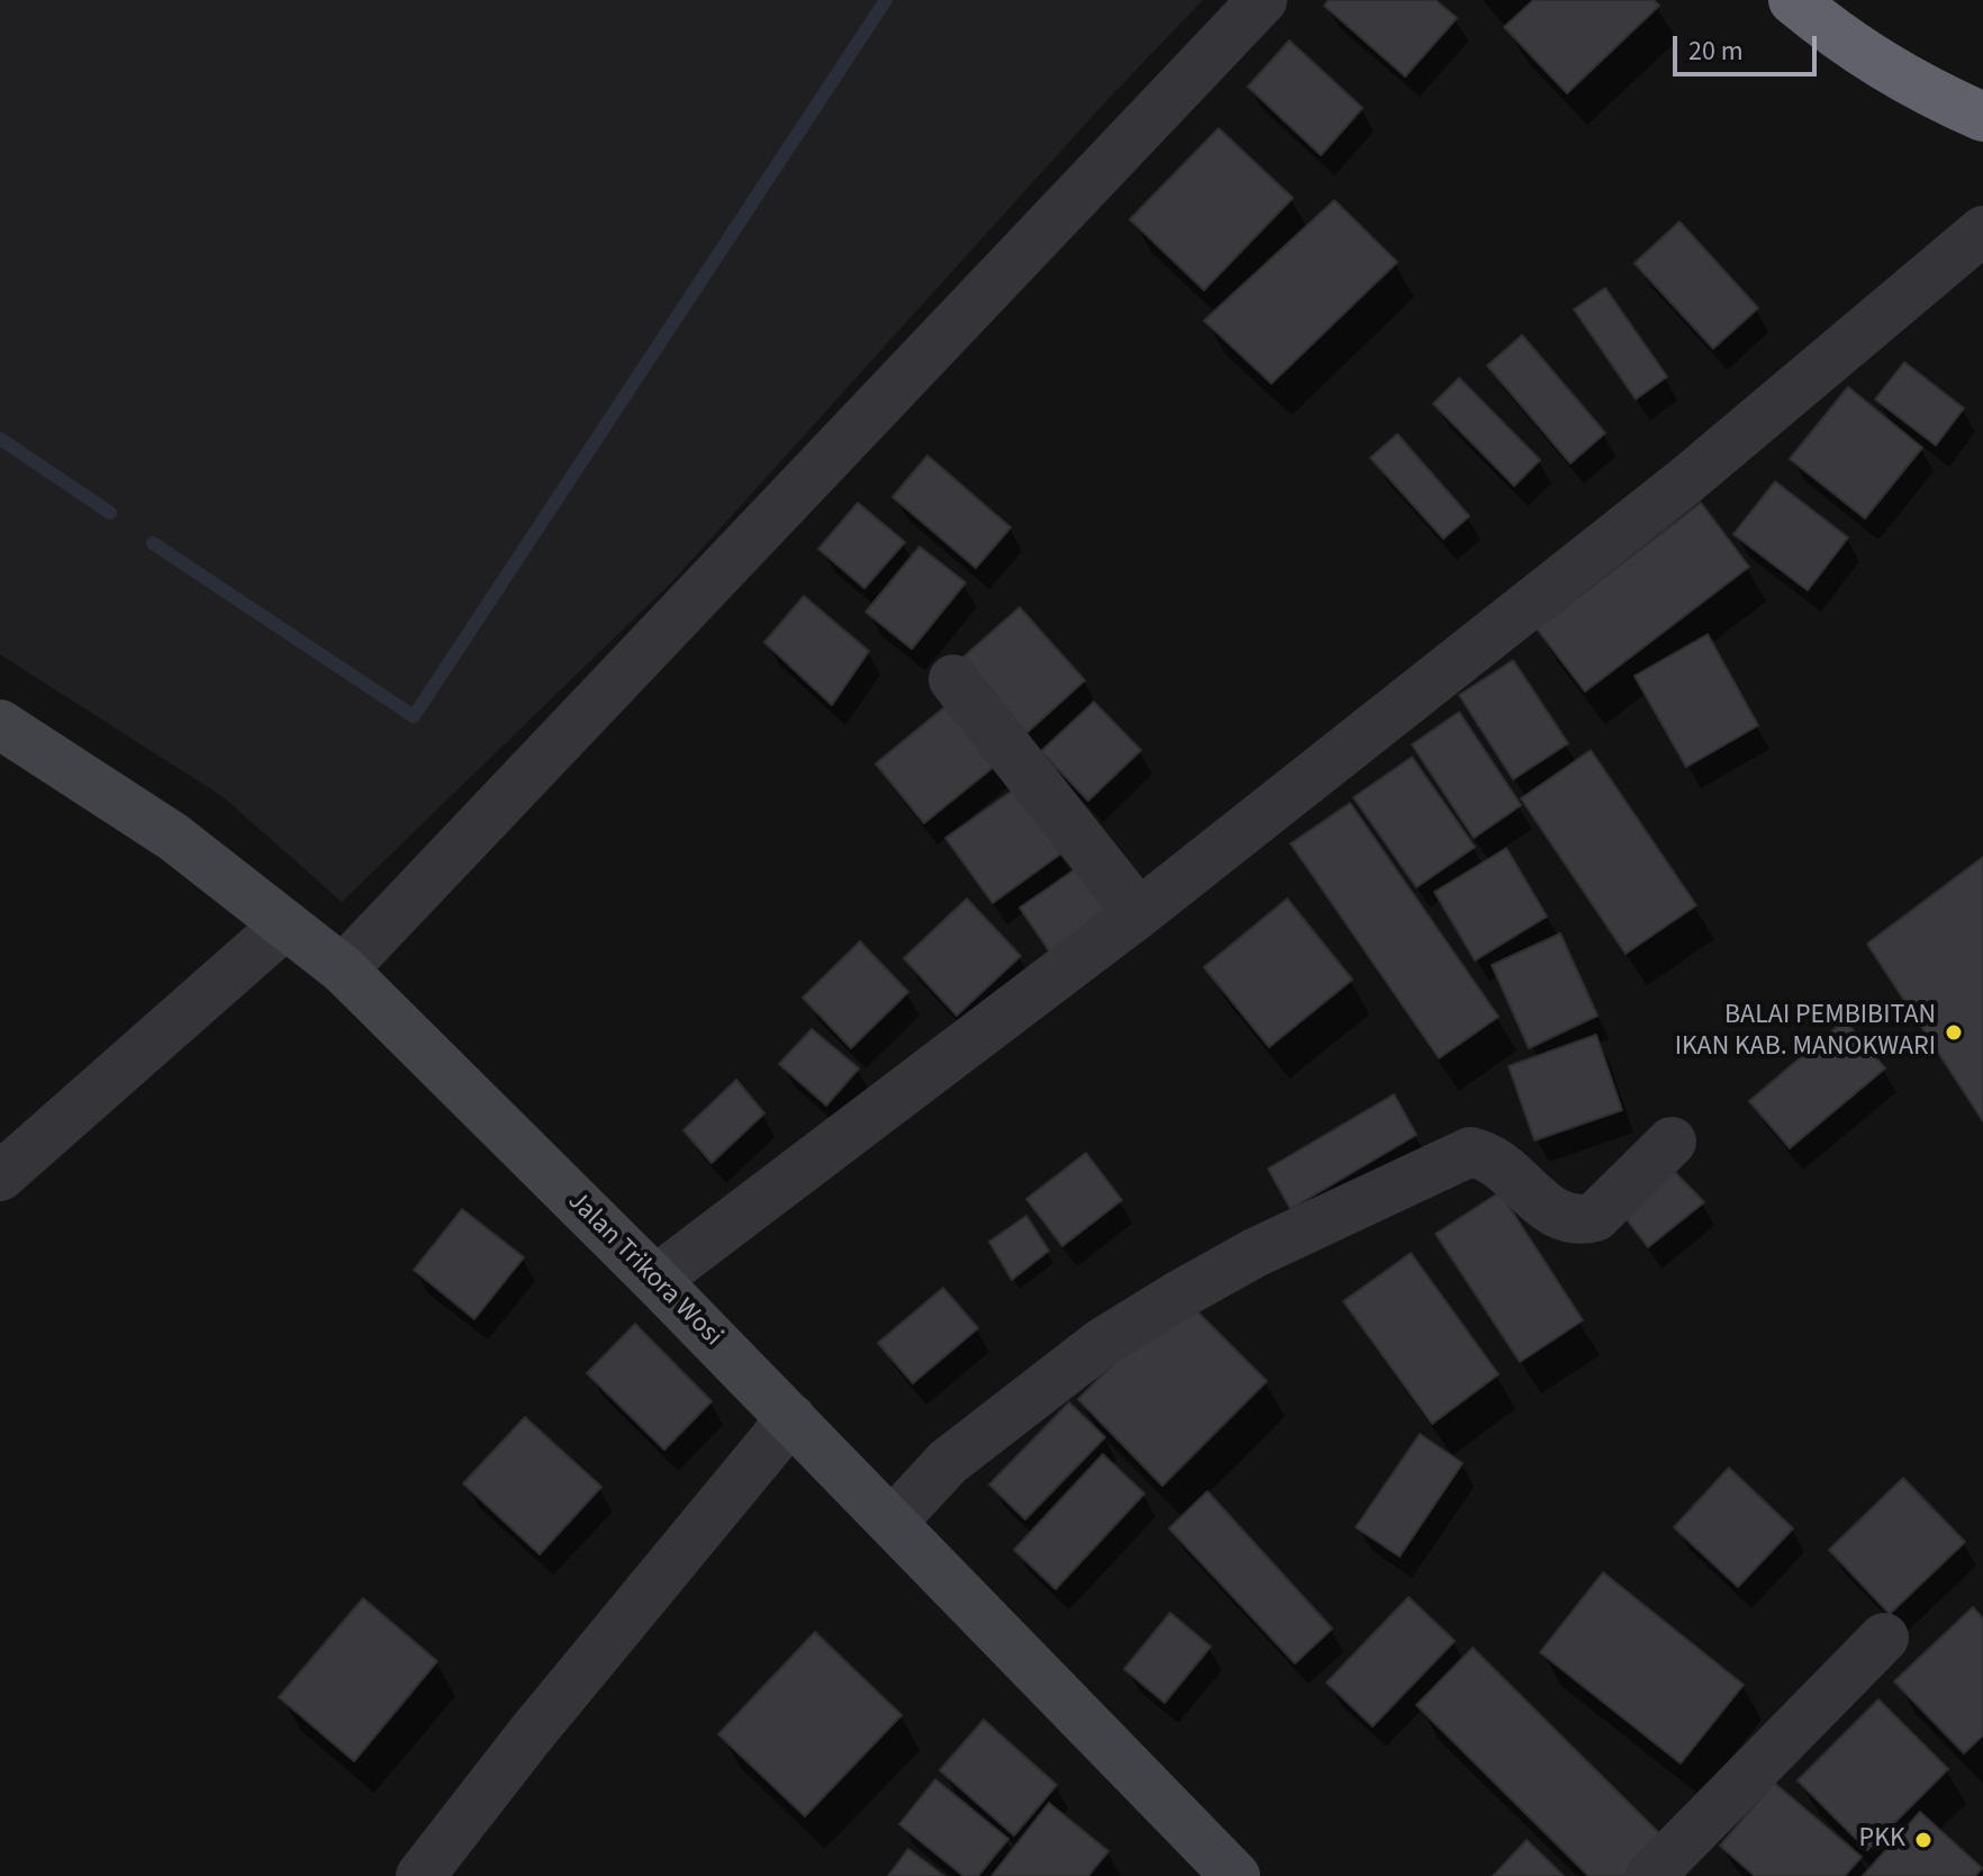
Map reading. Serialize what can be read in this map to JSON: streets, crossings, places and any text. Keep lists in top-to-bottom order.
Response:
{
  "streets": {
    "street": ["Jalan Trikora Wosi"]
  },
  "places": ["BALAI PEMBIBITAN IKAN KAB. MANOKWARI", "PKK"],
  "scale_bar": "20 m"
}
